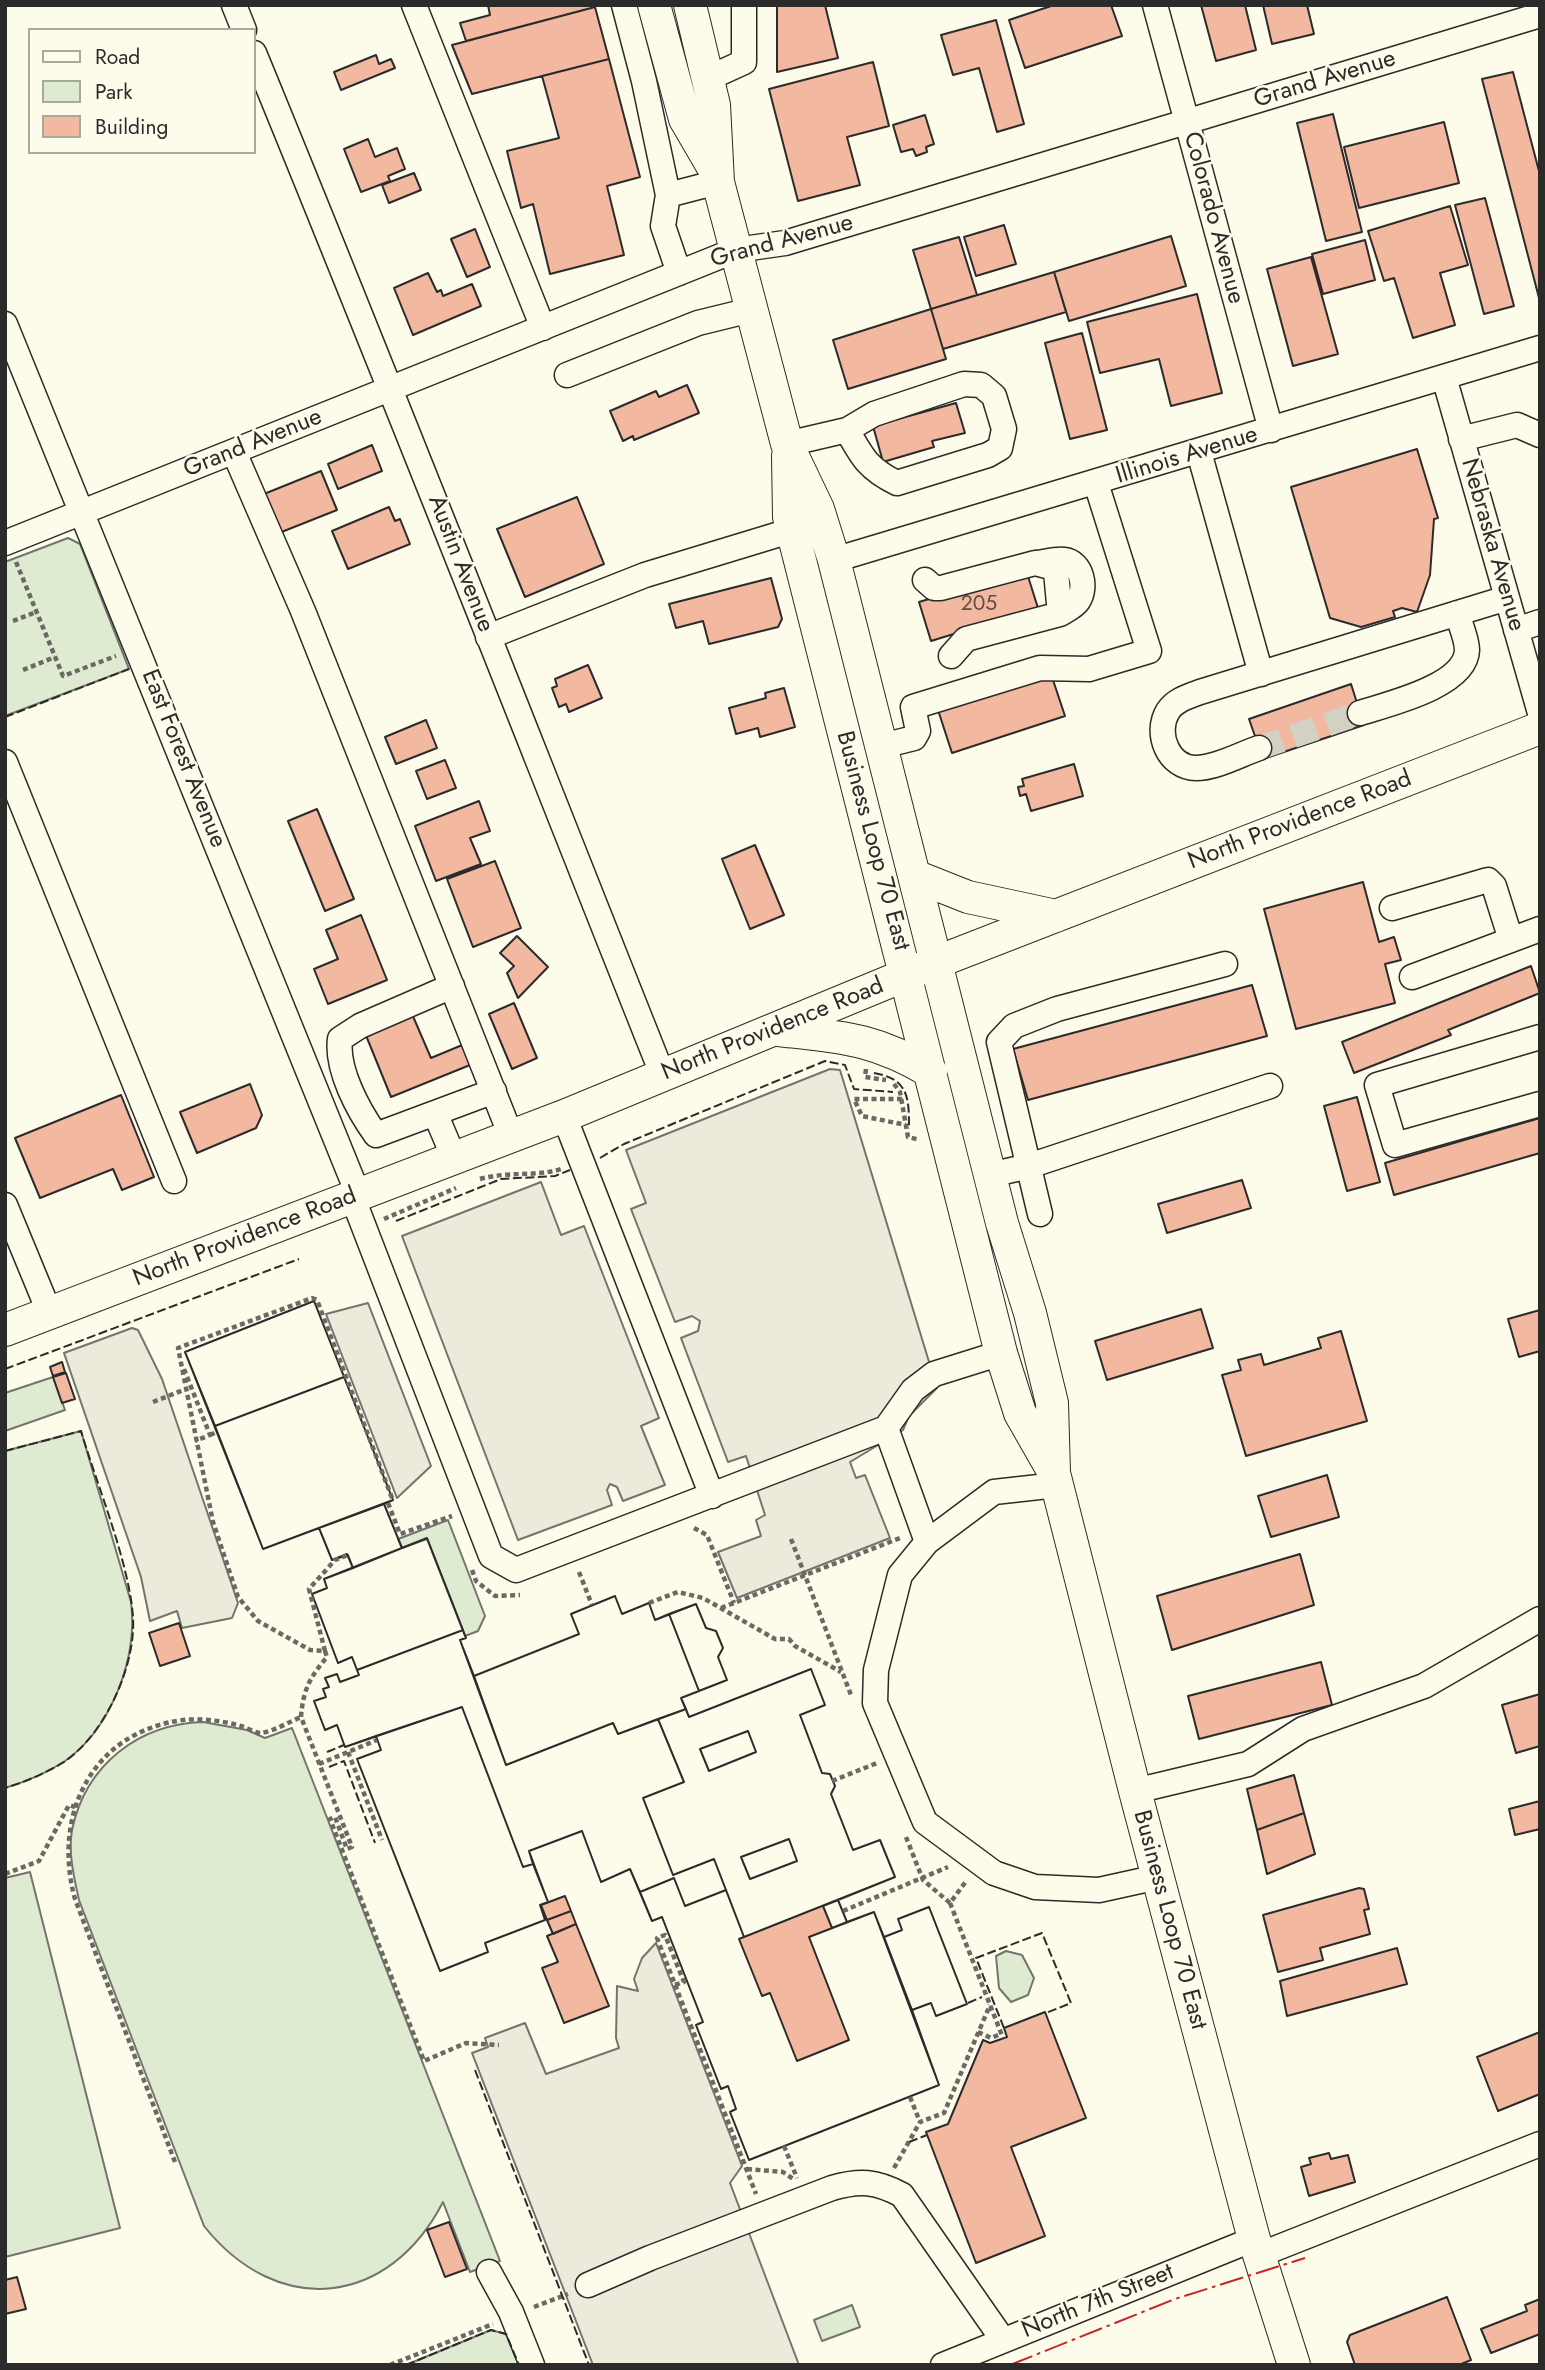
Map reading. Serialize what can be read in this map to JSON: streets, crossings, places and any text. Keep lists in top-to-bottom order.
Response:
{
  "streets": {
    "main road": ["North Providence Road", "Business Loop 70 East"],
    "street": [
      "Grand Avenue",
      "Colorado Avenue",
      "Illinois Avenue",
      "Nebraska Avenue",
      "Austin Avenue",
      "East Forest Avenue",
      "North 7th Street"
    ]
  },
  "crossings": [
    ["Grand Avenue", "Colorado Avenue"],
    ["Grand Avenue", "Austin Avenue"],
    ["Grand Avenue", "East Forest Avenue"],
    ["Grand Avenue", "Business Loop 70 East"],
    ["Colorado Avenue", "Illinois Avenue"],
    ["Illinois Avenue", "Nebraska Avenue"],
    ["Illinois Avenue", "Business Loop 70 East"],
    ["Austin Avenue", "North Providence Road"],
    ["East Forest Avenue", "North Providence Road"],
    ["North Providence Road", "Business Loop 70 East"],
    ["Business Loop 70 East", "North 7th Street"]
  ],
  "house_numbers": ["205"],
  "legend": ["Road", "Park", "Building"]
}
